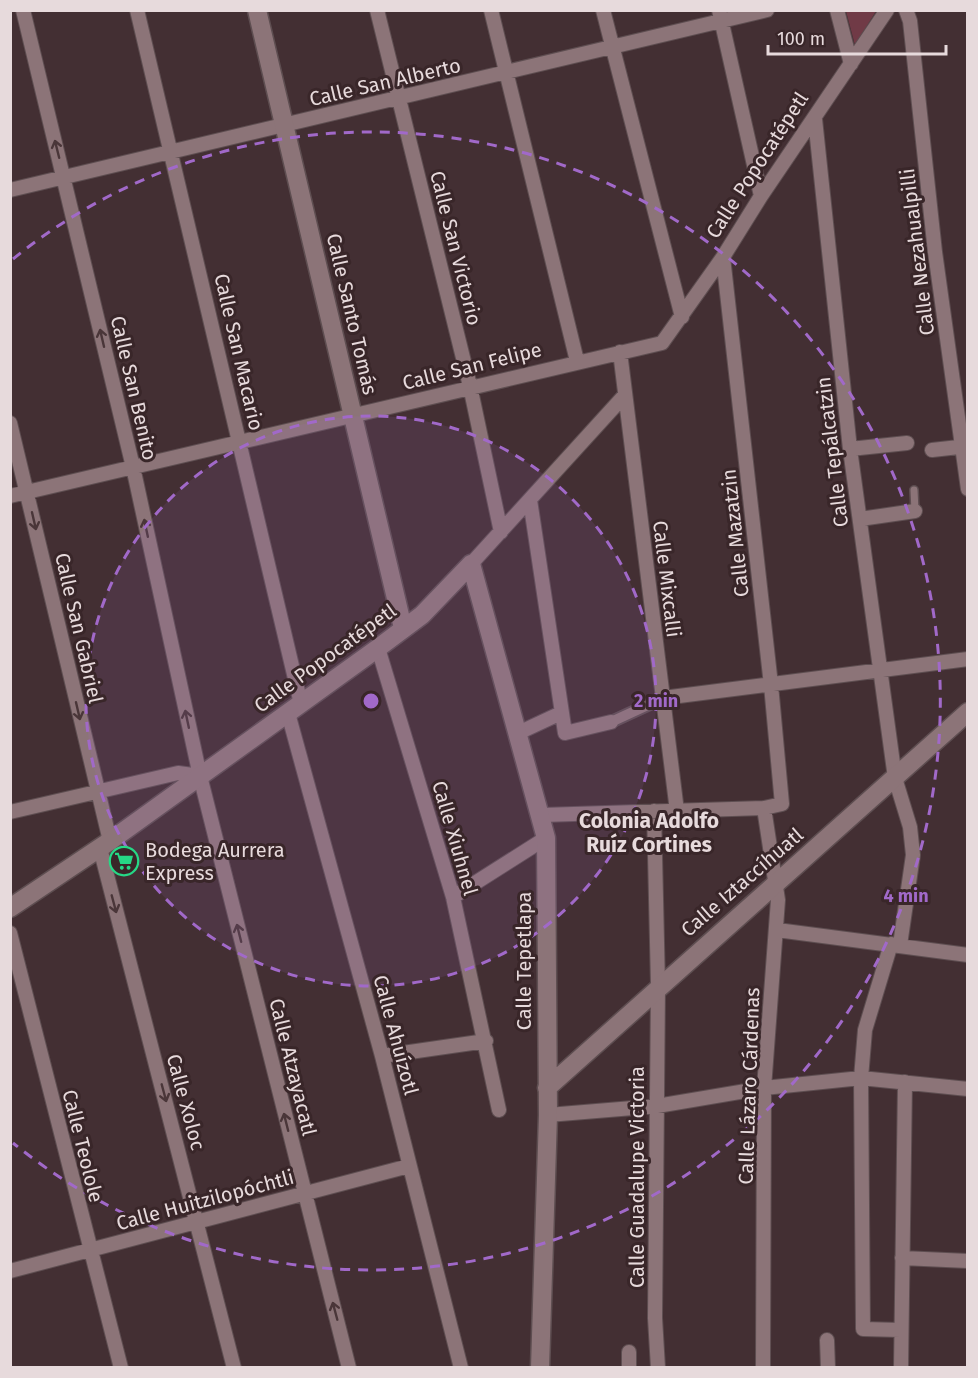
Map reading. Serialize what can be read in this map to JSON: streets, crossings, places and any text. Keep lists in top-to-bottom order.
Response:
{
  "streets": {
    "street": [
      "Calle San Alberto",
      "Calle Popocatépetl",
      "Calle San Victorio",
      "Calle Nezahualpilli",
      "Calle Santo Tomás",
      "Calle San Macario",
      "Calle San Felipe",
      "Calle San Benito",
      "Calle Tepálcatzin",
      "Calle Mazatzin",
      "Calle Mixcalli",
      "Calle San Gabriel",
      "Calle Xiuhnel",
      "Calle Iztaccíhuatl",
      "Calle Tepetlapa",
      "Calle Ahuízotl",
      "Calle Atzayacatl",
      "Calle Lázaro Cárdenas",
      "Calle Xoloc",
      "Calle Teolole",
      "Calle Guadalupe Victoria",
      "Calle Huitzilopóchtli"
    ]
  },
  "crossings": [
    ["Calle San Alberto", "Calle San Victorio"],
    ["Calle San Alberto", "Calle Santo Tomás"],
    ["Calle San Alberto", "Calle San Macario"],
    ["Calle San Alberto", "Calle San Benito"],
    ["Calle Popocatépetl", "Calle San Victorio"],
    ["Calle Popocatépetl", "Calle Santo Tomás"],
    ["Calle Popocatépetl", "Calle San Macario"],
    ["Calle Popocatépetl", "Calle San Felipe"],
    ["Calle Popocatépetl", "Calle San Benito"],
    ["Calle Popocatépetl", "Calle Tepálcatzin"],
    ["Calle Popocatépetl", "Calle Mazatzin"],
    ["Calle Popocatépetl", "Calle Mixcalli"],
    ["Calle Popocatépetl", "Calle San Gabriel"],
    ["Calle Popocatépetl", "Calle Xiuhnel"],
    ["Calle Popocatépetl", "Calle Tepetlapa"],
    ["Calle Popocatépetl", "Calle Ahuízotl"],
    ["Calle Popocatépetl", "Calle Atzayacatl"],
    ["Calle Popocatépetl", "Calle Xoloc"],
    ["Calle San Victorio", "Calle San Felipe"],
    ["Calle Santo Tomás", "Calle San Felipe"],
    ["Calle San Macario", "Calle San Felipe"],
    ["Calle San Macario", "Calle Ahuízotl"],
    ["Calle San Felipe", "Calle San Benito"],
    ["Calle San Felipe", "Calle Mixcalli"],
    ["Calle San Felipe", "Calle San Gabriel"],
    ["Calle San Benito", "Calle Atzayacatl"],
    ["Calle Tepálcatzin", "Calle Iztaccíhuatl"],
    ["Calle Mazatzin", "Calle Lázaro Cárdenas"],
    ["Calle San Gabriel", "Calle Xoloc"],
    ["Calle Iztaccíhuatl", "Calle Tepetlapa"],
    ["Calle Iztaccíhuatl", "Calle Lázaro Cárdenas"],
    ["Calle Iztaccíhuatl", "Calle Guadalupe Victoria"],
    ["Calle Ahuízotl", "Calle Huitzilopóchtli"],
    ["Calle Atzayacatl", "Calle Huitzilopóchtli"],
    ["Calle Xoloc", "Calle Huitzilopóchtli"],
    ["Calle Teolole", "Calle Huitzilopóchtli"]
  ],
  "one_way": [
    "Calle San Benito",
    "Calle San Gabriel",
    "Calle Atzayacatl",
    "Calle Xoloc"
  ],
  "districts": ["Colonia Adolfo Ruíz Cortines"],
  "places": {
    "supermarket": ["Bodega Aurrera Express"]
  },
  "scale_bar": "100 m",
  "rings": ["2 min", "4 min"]
}
